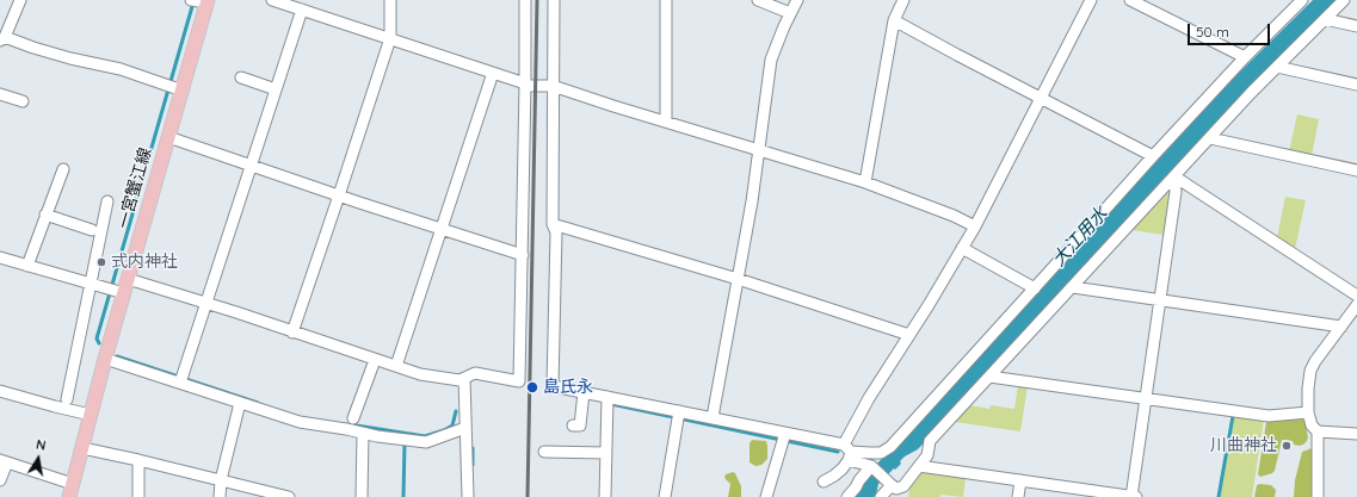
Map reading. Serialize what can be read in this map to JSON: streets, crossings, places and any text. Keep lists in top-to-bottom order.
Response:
{
  "streets": {
    "main road": ["一宮蟹江線"]
  },
  "water": ["大江用水"],
  "places": ["式内神社", "島氏永", "川曲神社"],
  "scale_bar": "50 m",
  "north": "top"
}
